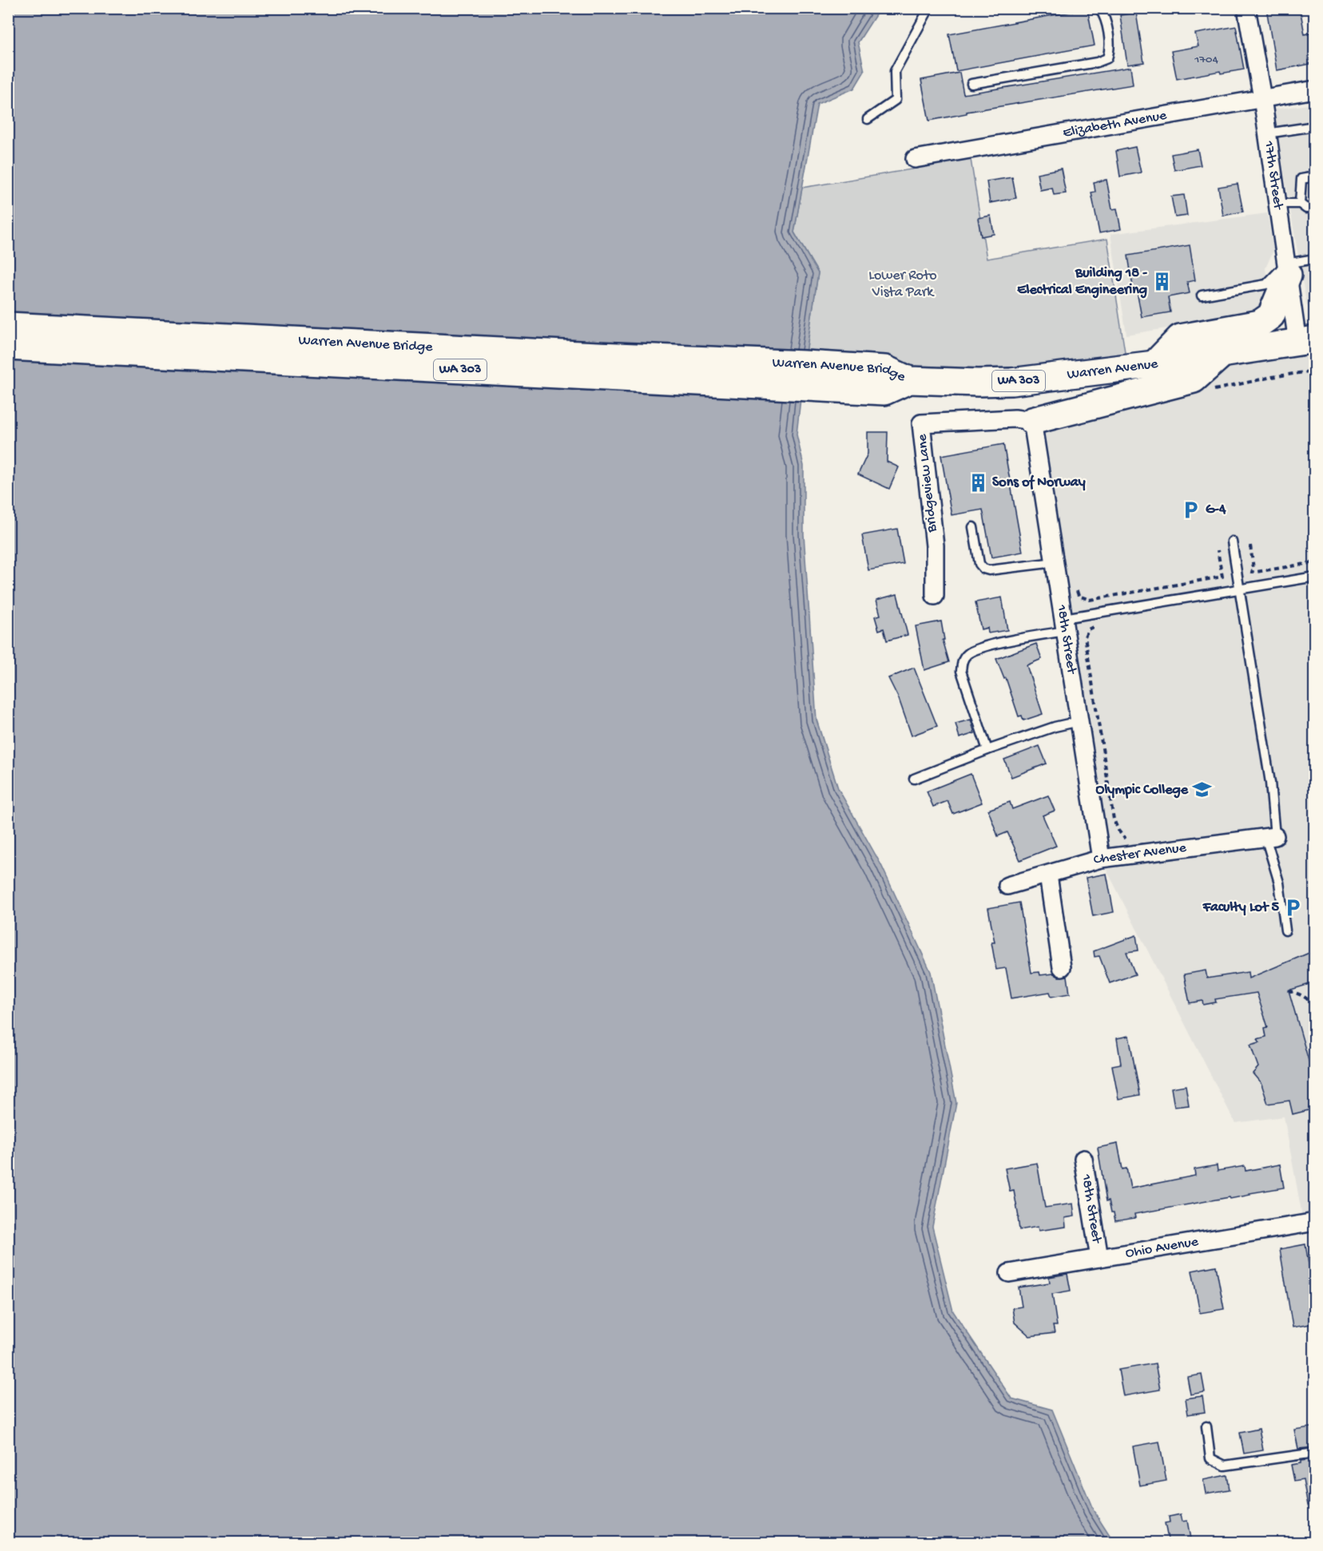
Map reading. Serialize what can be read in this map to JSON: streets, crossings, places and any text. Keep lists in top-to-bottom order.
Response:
{
  "streets": {
    "main road": ["Warren Avenue Bridge", "Warren Avenue", "WA 303"],
    "street": [
      "Elizabeth Avenue",
      "17th Street",
      "Bridgeview Lane",
      "18th Street",
      "Chester Avenue",
      "Ohio Avenue"
    ]
  },
  "crossings": [
    ["Elizabeth Avenue", "17th Street"],
    ["17th Street", "Warren Avenue"],
    ["Warren Avenue Bridge", "Warren Avenue"],
    ["Bridgeview Lane", "18th Street"],
    ["18th Street", "Chester Avenue"],
    ["18th Street", "Ohio Avenue"]
  ],
  "parks": ["Lower Roto Vista Park"],
  "places": {
    "building": ["Building 18 - Electrical Engineering", "Sons of Norway"],
    "parking": ["G-4", "Faculty Lot 5"],
    "school or university": ["Olympic College"]
  },
  "house_numbers": ["1704"]
}
